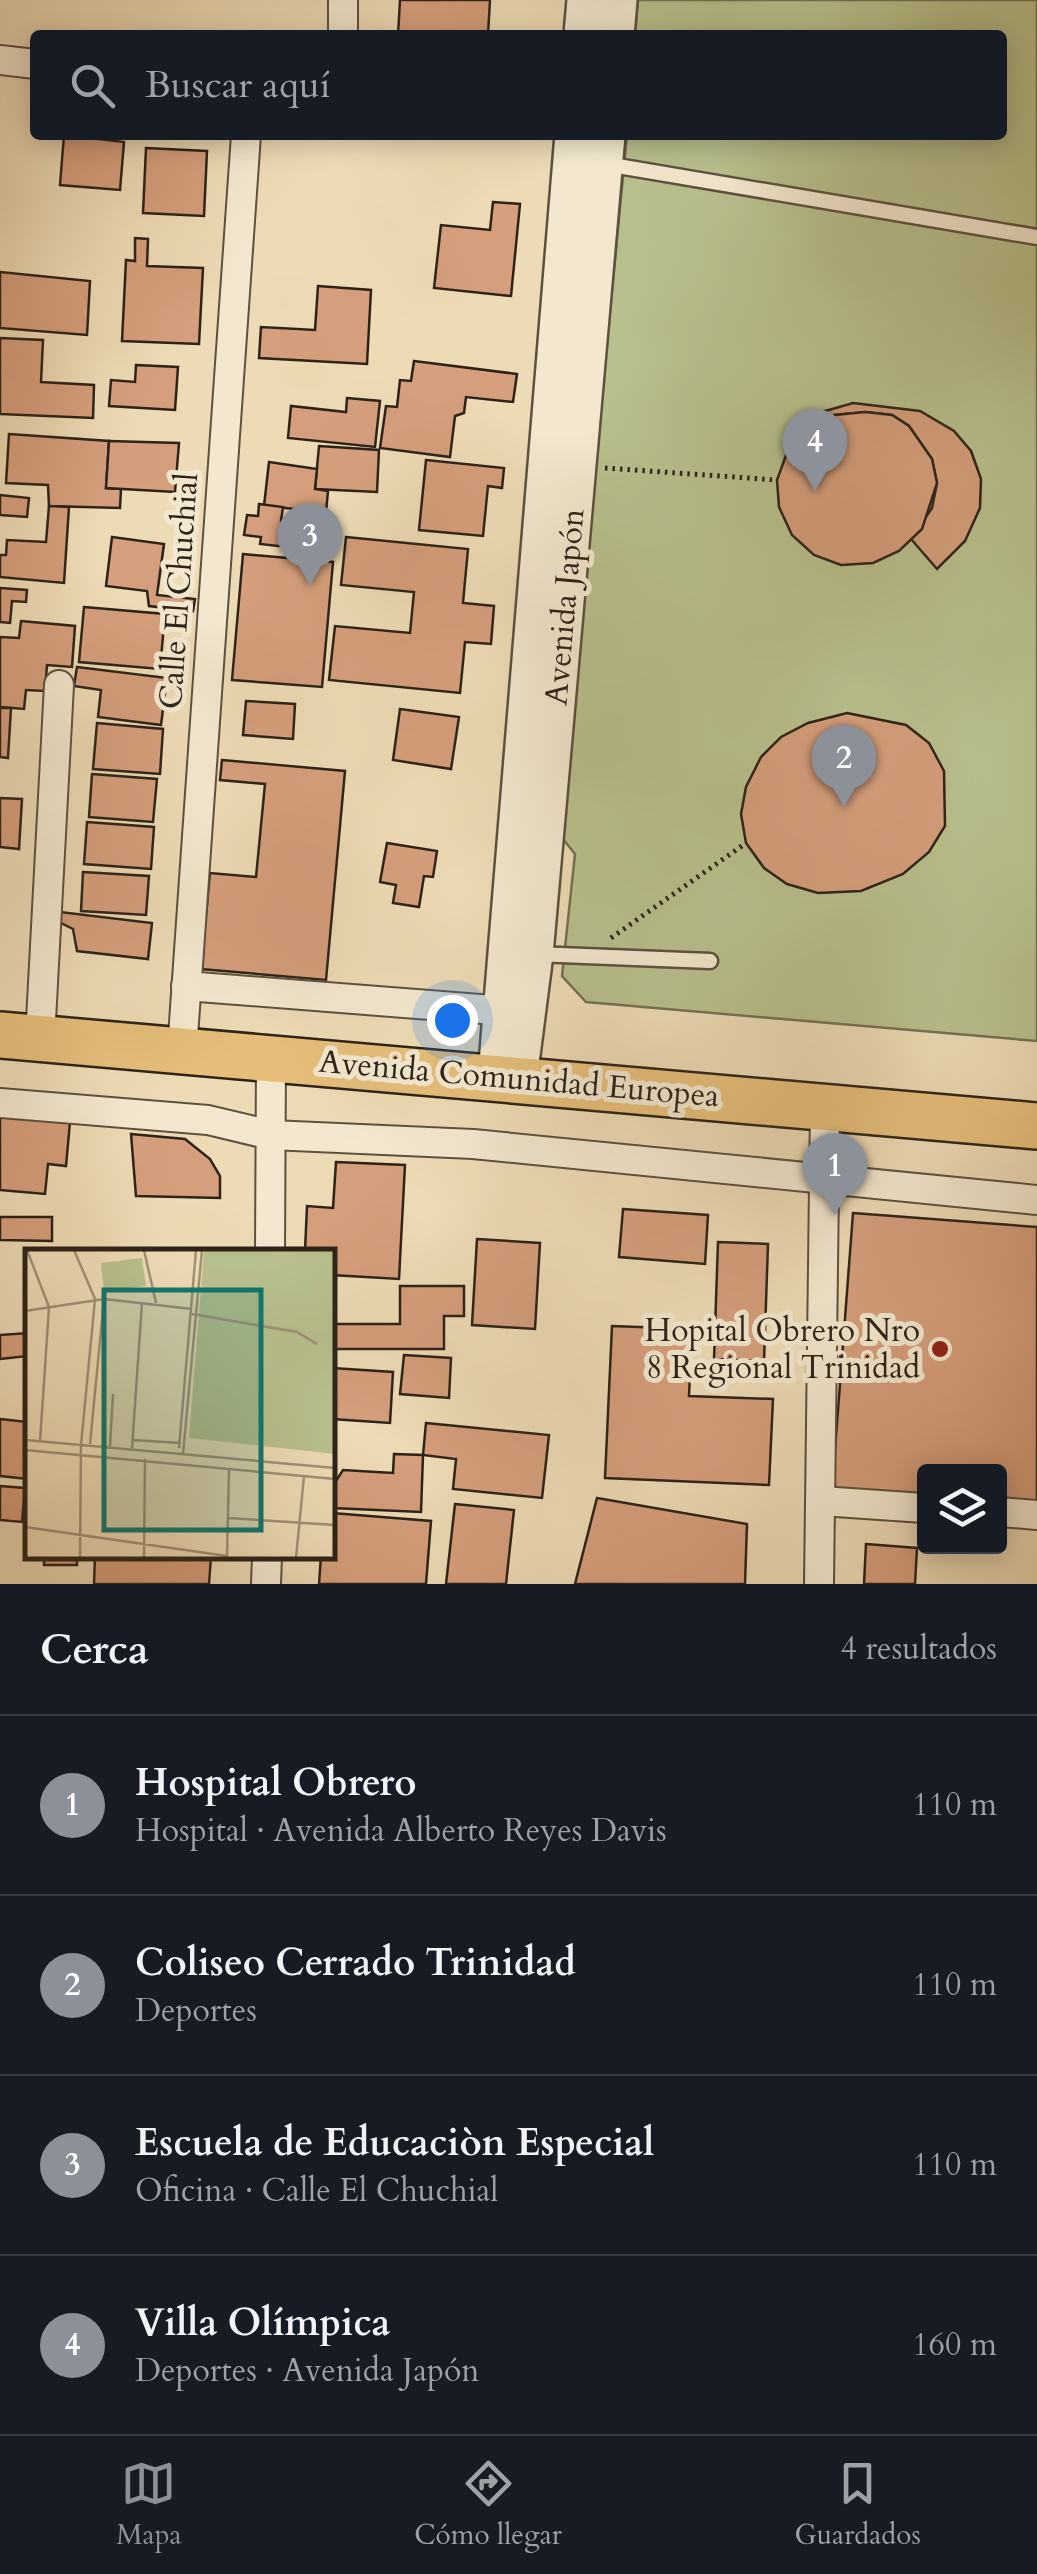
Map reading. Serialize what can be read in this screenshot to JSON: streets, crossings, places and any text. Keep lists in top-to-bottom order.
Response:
{
  "streets": {
    "highway": ["Avenida Comunidad Europea"],
    "street": ["Calle El Chuchial", "Avenida Japón"]
  },
  "crossings": [
    ["Calle El Chuchial", "Avenida Comunidad Europea"],
    ["Avenida Japón", "Avenida Comunidad Europea"]
  ],
  "places": ["Hopital Obrero Nro 8 Regional Trinidad"],
  "page": {
    "search": "Buscar aquí",
    "pins": [
      "4",
      "3",
      "2",
      "1"
    ],
    "heading": ["Cerca", "4 resultados"],
    "list": [
      {
        "mark": "1",
        "name": "Hospital Obrero",
        "note": "Hospital · Avenida Alberto Reyes Davis",
        "value": "110 m"
      },
      {
        "mark": "2",
        "name": "Coliseo Cerrado Trinidad",
        "note": "Deportes",
        "value": "110 m"
      },
      {
        "mark": "3",
        "name": "Escuela de Educaciòn Especial",
        "note": "Oficina · Calle El Chuchial",
        "value": "110 m"
      },
      {
        "mark": "4",
        "name": "Villa Olímpica",
        "note": "Deportes · Avenida Japón",
        "value": "160 m"
      }
    ],
    "nav": ["Mapa", "Cómo llegar", "Guardados"]
  }
}
